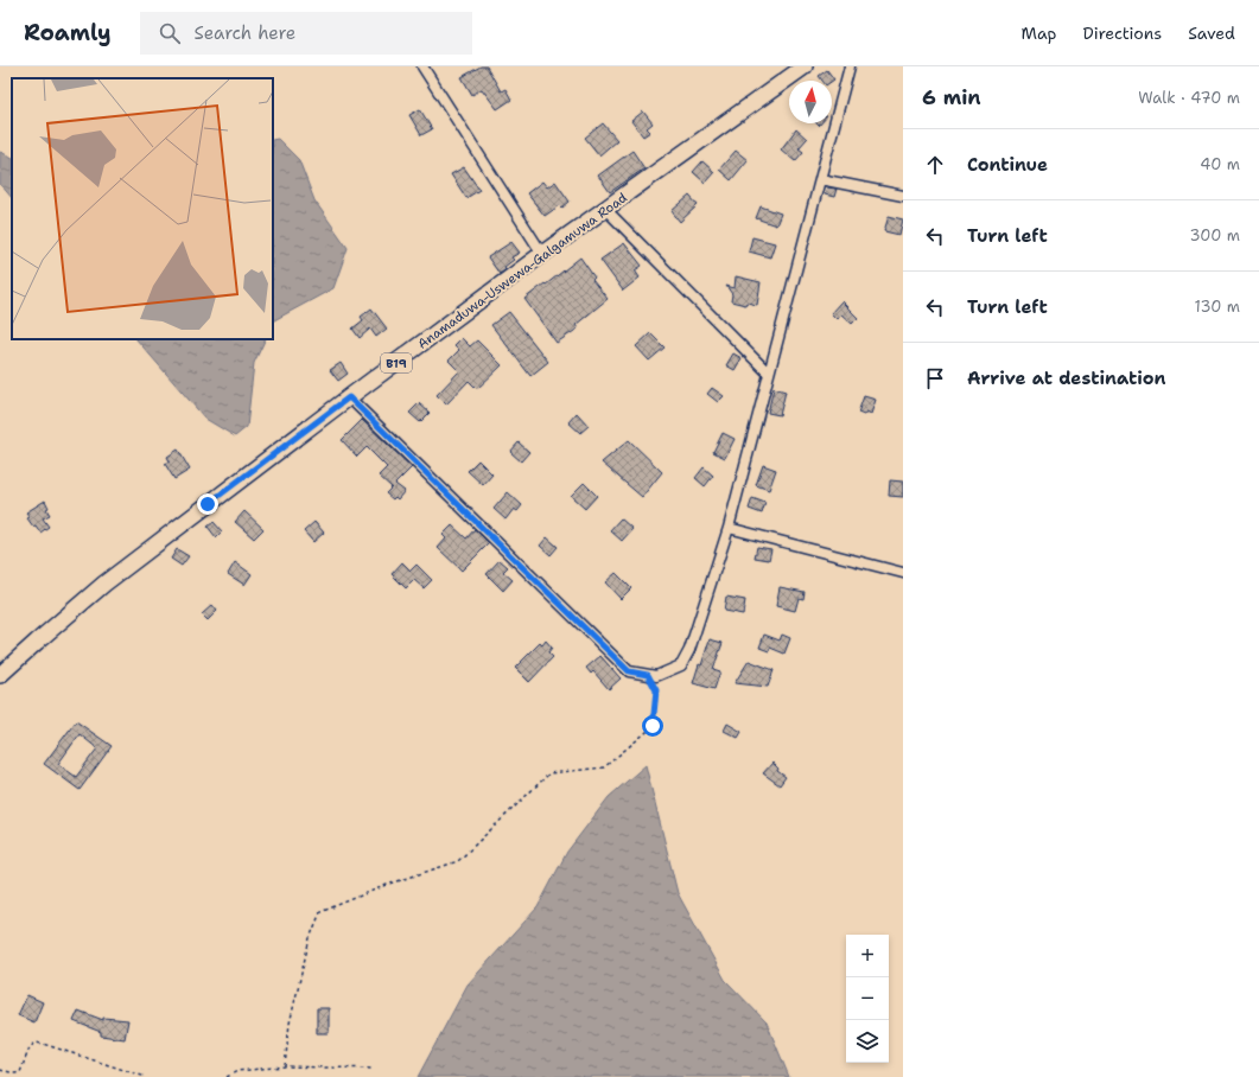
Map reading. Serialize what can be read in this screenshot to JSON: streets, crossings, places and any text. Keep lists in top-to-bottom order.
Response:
{
  "streets": {
    "main road": ["Anamaduwa-Uswewa-Galgamuwa Road", "B19"]
  },
  "north": "top",
  "page": {
    "header": "Roamly",
    "search": "Search here",
    "nav": ["Map", "Directions", "Saved"],
    "heading": ["6 min", "Walk · 470 m"],
    "list": [
      ["Continue", "40 m"],
      ["Turn left", "300 m"],
      ["Turn left", "130 m"],
      "Arrive at destination"
    ],
    "map_buttons": ["+", "−"]
  }
}
